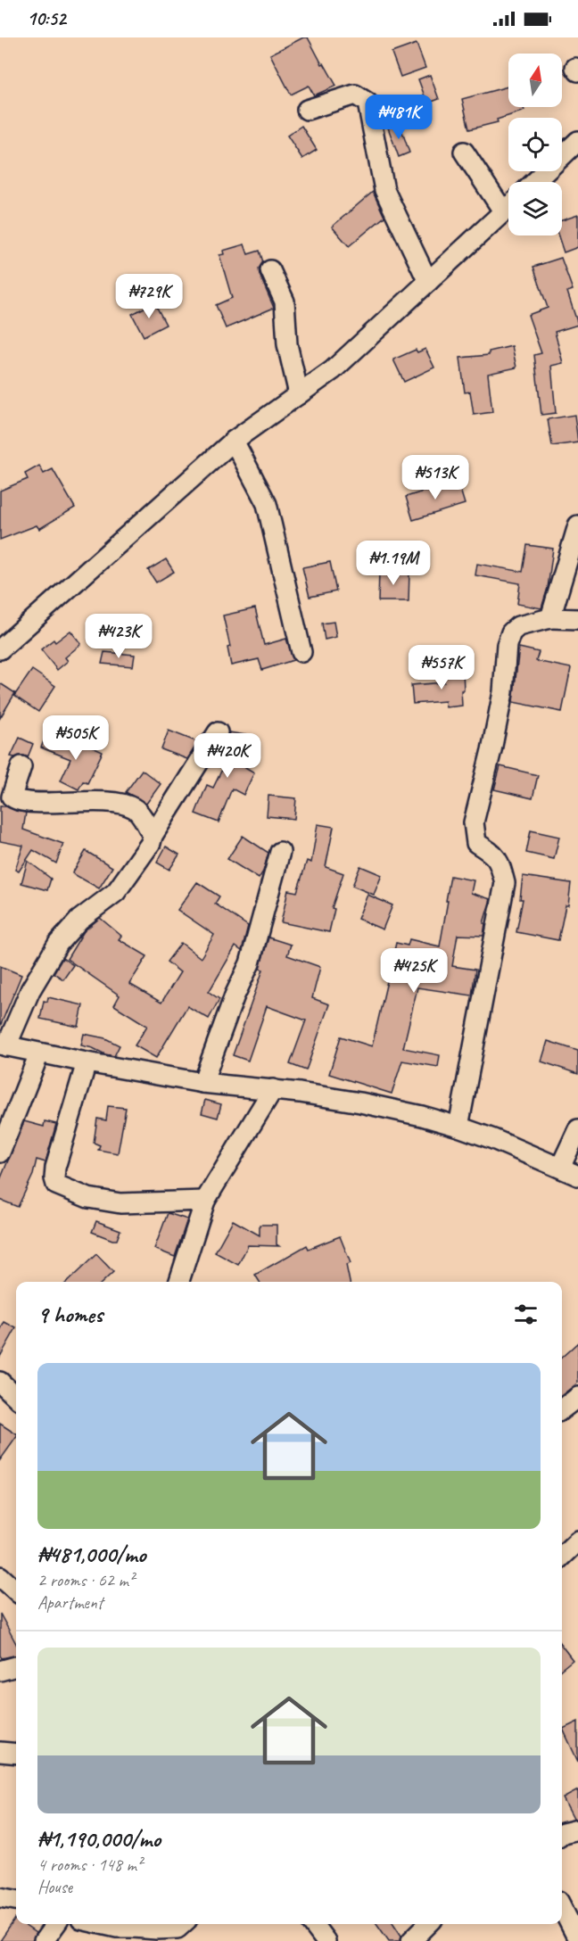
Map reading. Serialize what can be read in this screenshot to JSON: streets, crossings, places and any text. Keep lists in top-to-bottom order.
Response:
{
  "north": "top",
  "page": {
    "status": "10:52",
    "price": [
      "₦481K",
      "₦729K",
      "₦513K",
      "₦1.19M",
      "₦423K",
      "₦557K",
      "₦505K",
      "₦420K",
      "₦425K"
    ],
    "heading": "9 homes",
    "list": [
      {
        "name": "₦481,000/mo",
        "note": "2 rooms · 62 m² · Apartment"
      },
      {
        "name": "₦1,190,000/mo",
        "note": "4 rooms · 148 m² · House"
      }
    ]
  }
}
